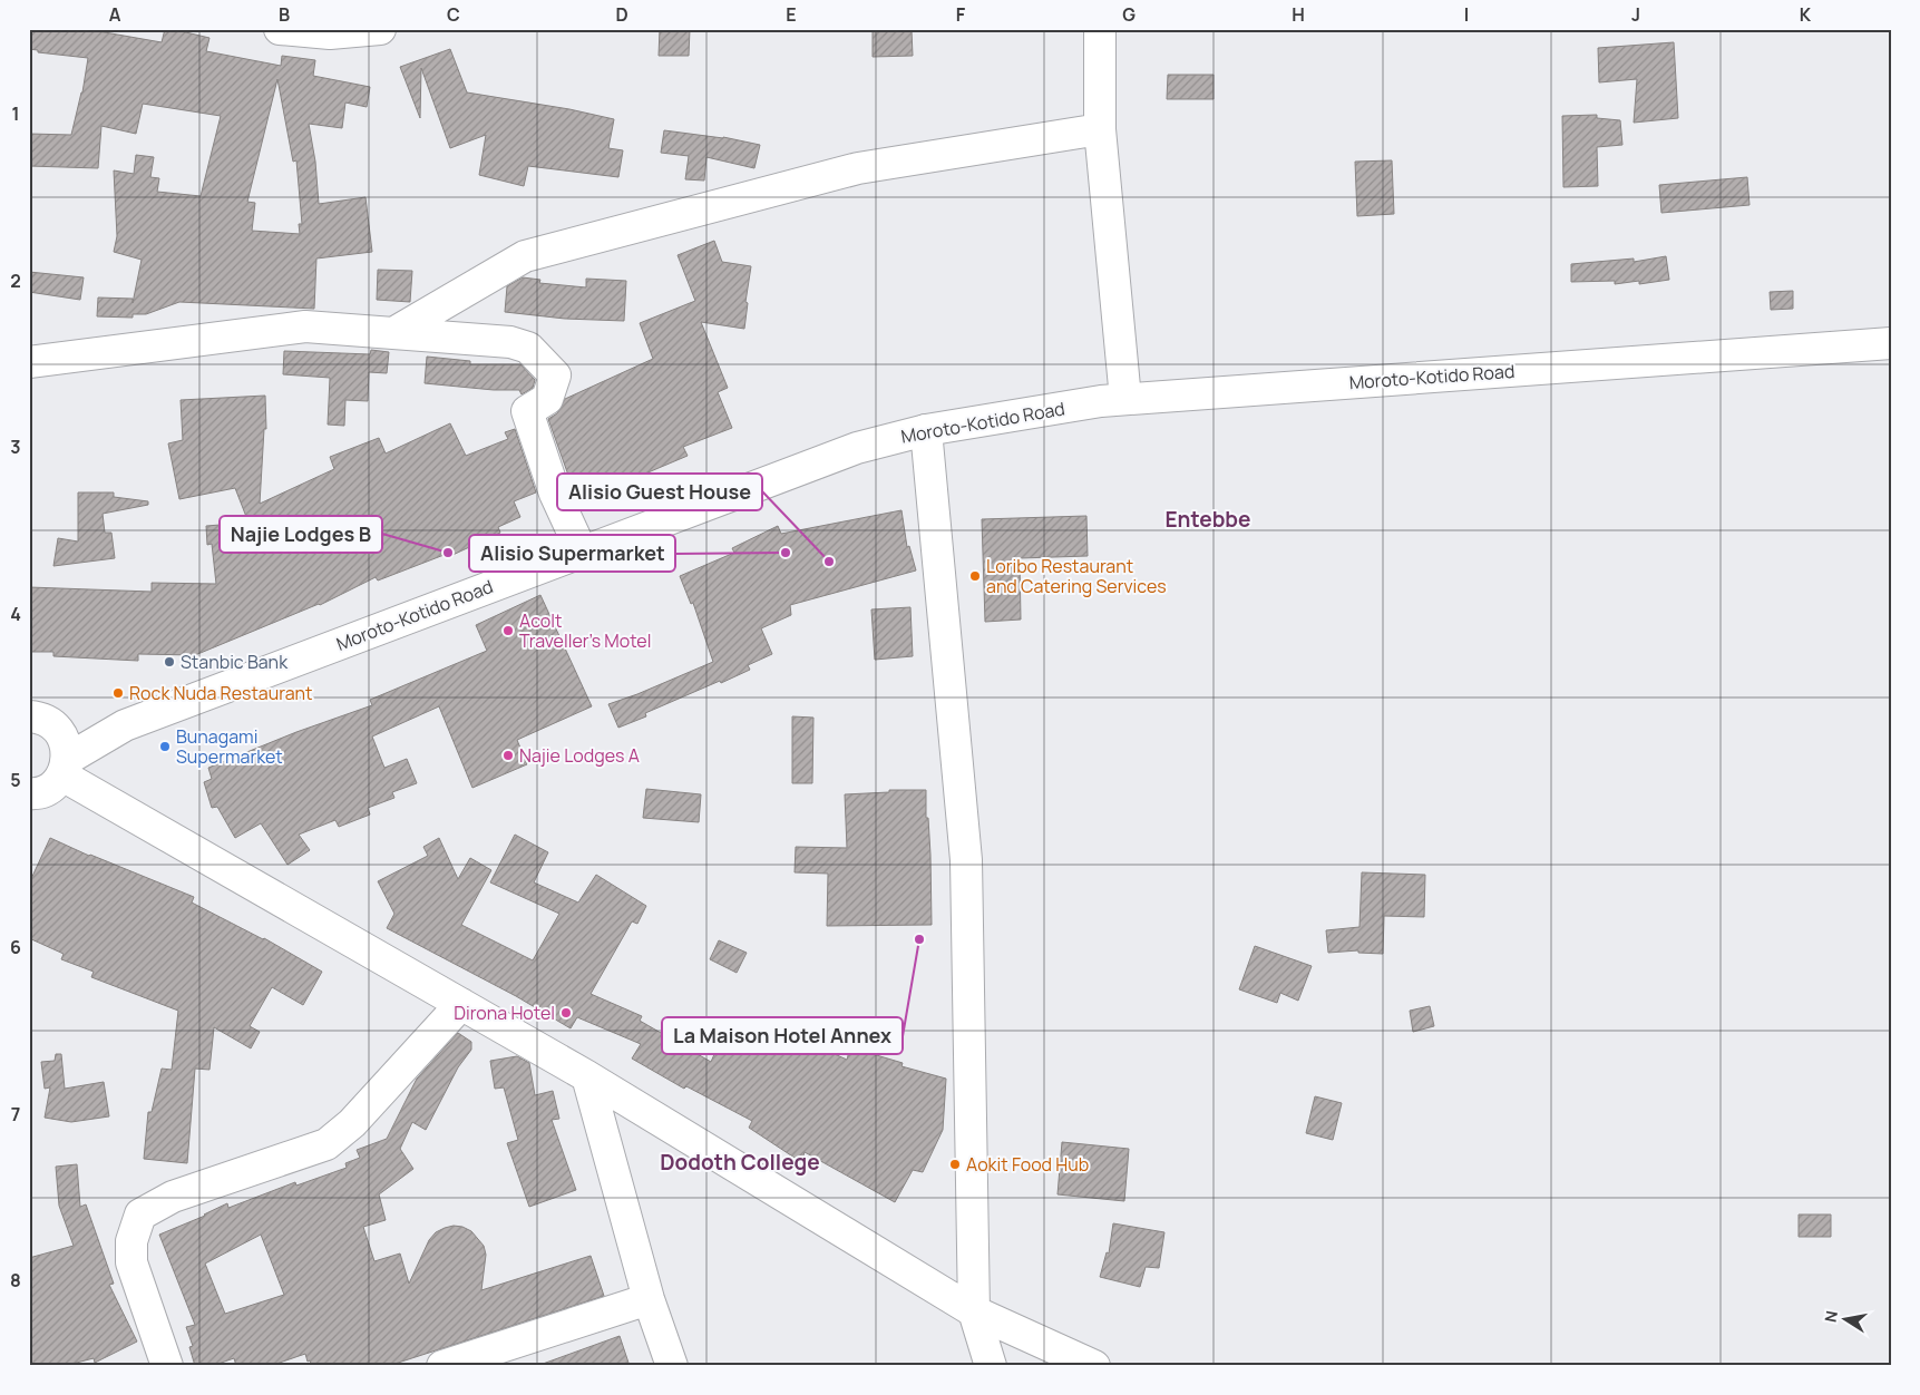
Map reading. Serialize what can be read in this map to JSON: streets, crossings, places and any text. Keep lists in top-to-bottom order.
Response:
{
  "streets": {
    "street": ["Moroto-Kotido Road"]
  },
  "districts": ["Entebbe", "Dodoth College"],
  "places": [
    "Najie Lodges B",
    "Alisio Supermarket",
    "Alisio Guest House",
    "Loribo Restaurant and Catering Services",
    "Acolt Traveller's Motel",
    "Stanbic Bank",
    "Rock Nuda Restaurant",
    "Bunagami Supermarket",
    "Najie Lodges A",
    "La Maison Hotel Annex",
    "Dirona Hotel",
    "Aokit Food Hub"
  ],
  "north": "left",
  "grid": {
    "columns": [
      "A",
      "B",
      "C",
      "D",
      "E",
      "F",
      "G",
      "H",
      "I",
      "J",
      "K"
    ],
    "rows": [
      "1",
      "2",
      "3",
      "4",
      "5",
      "6",
      "7",
      "8"
    ]
  }
}
